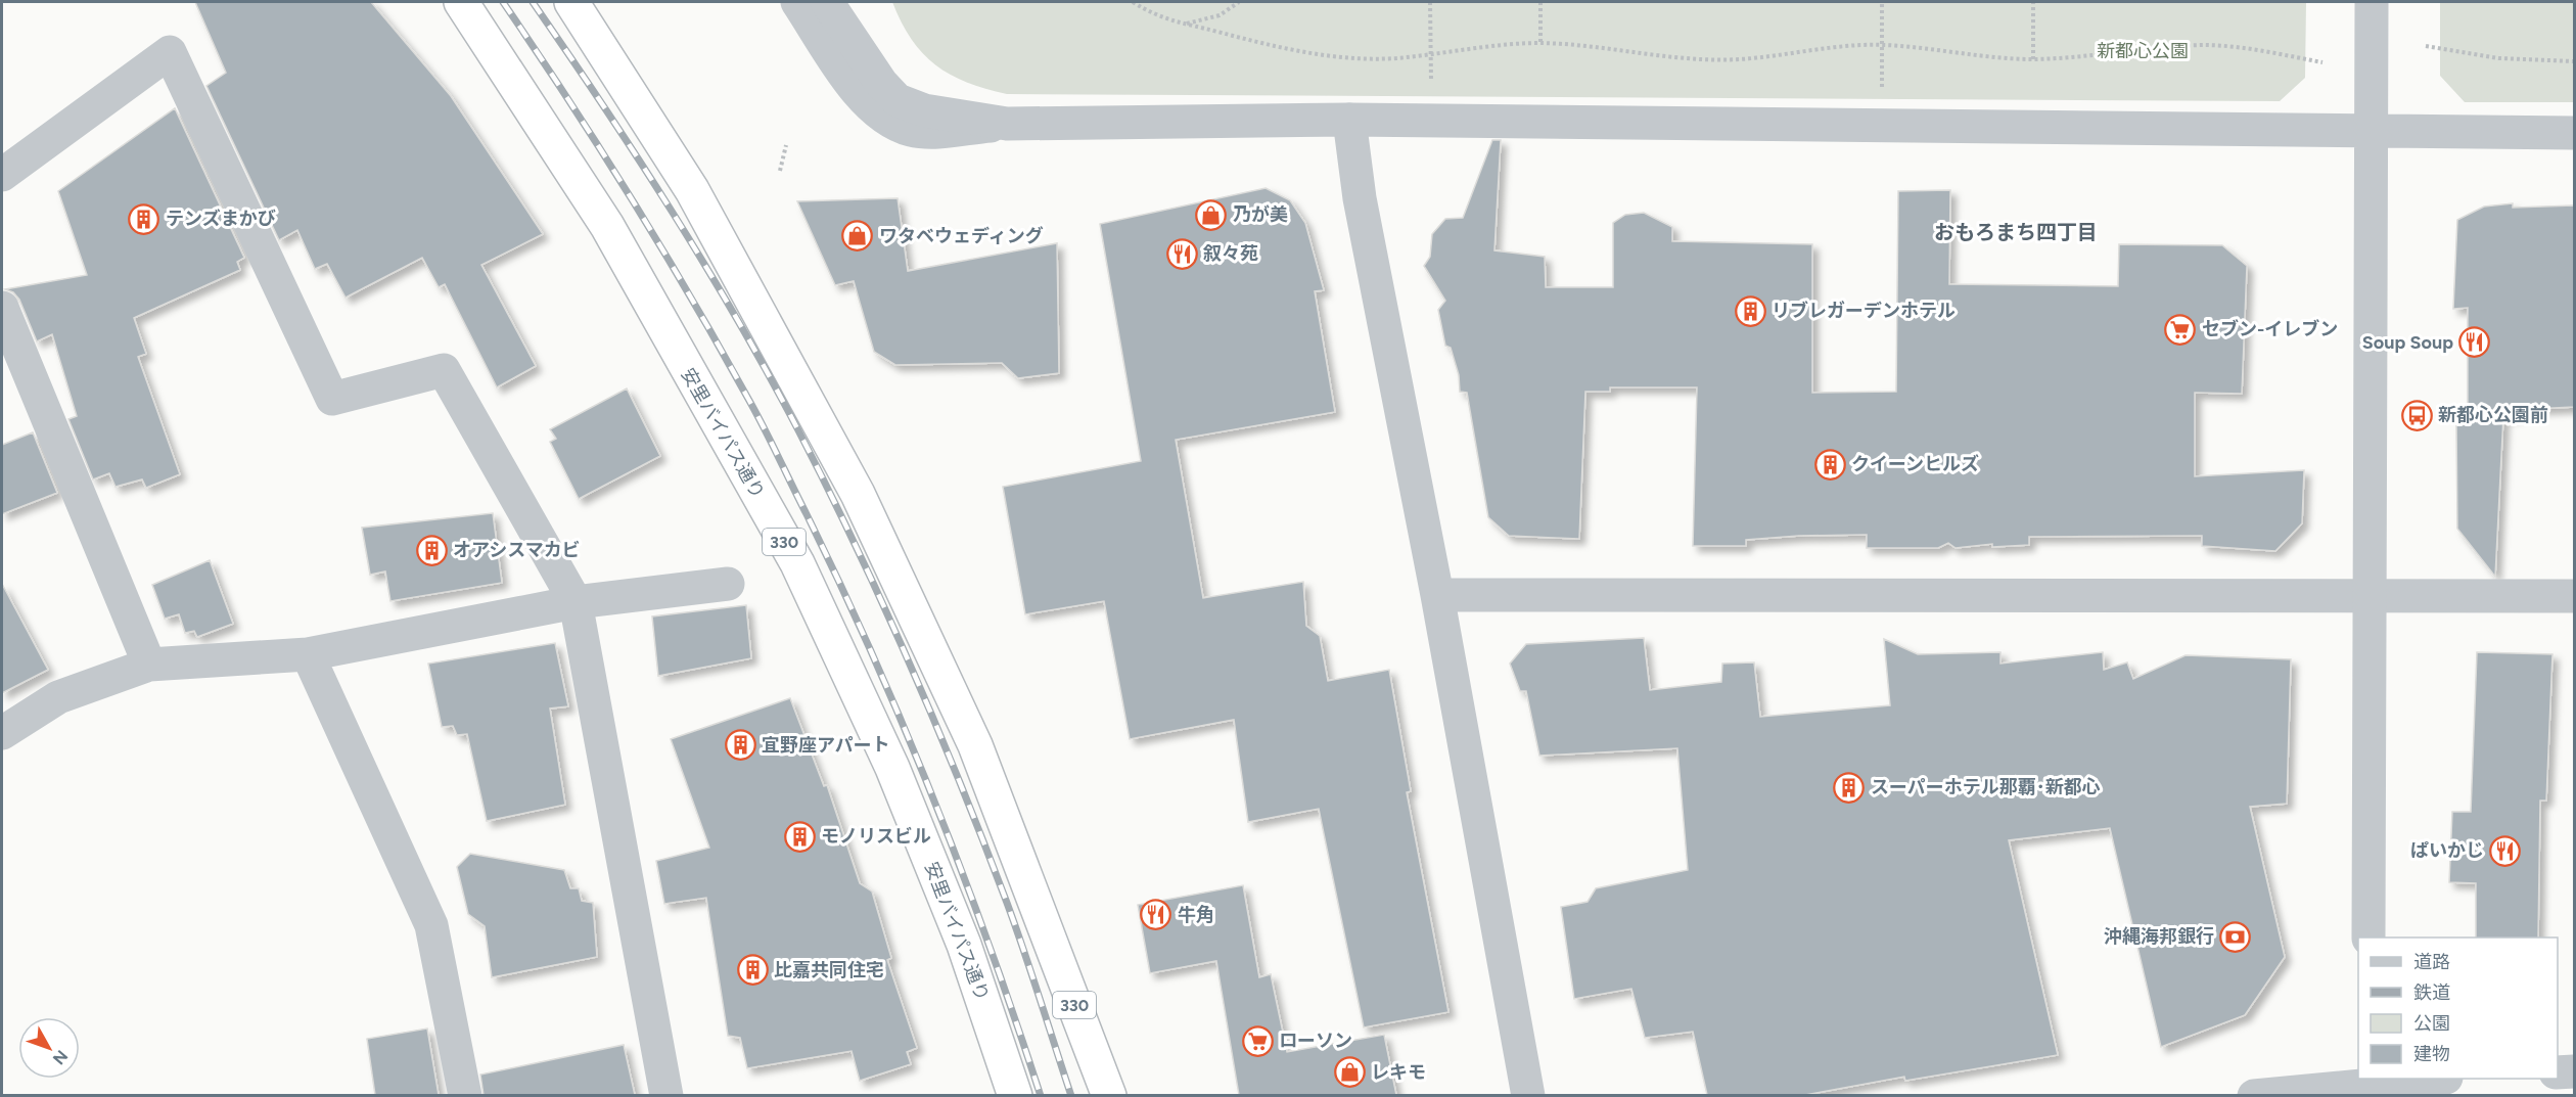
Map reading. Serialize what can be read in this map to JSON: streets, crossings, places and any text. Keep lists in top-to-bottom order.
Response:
{
  "streets": {
    "highway": ["安里バイパス通り", "330"]
  },
  "districts": ["おもろまち四丁目"],
  "parks": ["新都心公園"],
  "places": {
    "shop": ["乃が美", "ワタベウェディング", "レキモ"],
    "building": [
      "テンズまかび",
      "リブレガーデンホテル",
      "クイーンヒルズ",
      "オアシスマカビ",
      "宜野座アパート",
      "スーパーホテル那覇･新都心",
      "モノリスビル",
      "比嘉共同住宅"
    ],
    "restaurant": [
      "叙々苑",
      "Soup Soup",
      "ぱいかじ",
      "牛角"
    ],
    "supermarket": ["セブン-イレブン", "ローソン"],
    "bus stop": ["新都心公園前"],
    "bank": ["沖縄海邦銀行"]
  },
  "legend": [
    "道路",
    "鉄道",
    "公園",
    "建物"
  ],
  "north": "bottom right"
}
